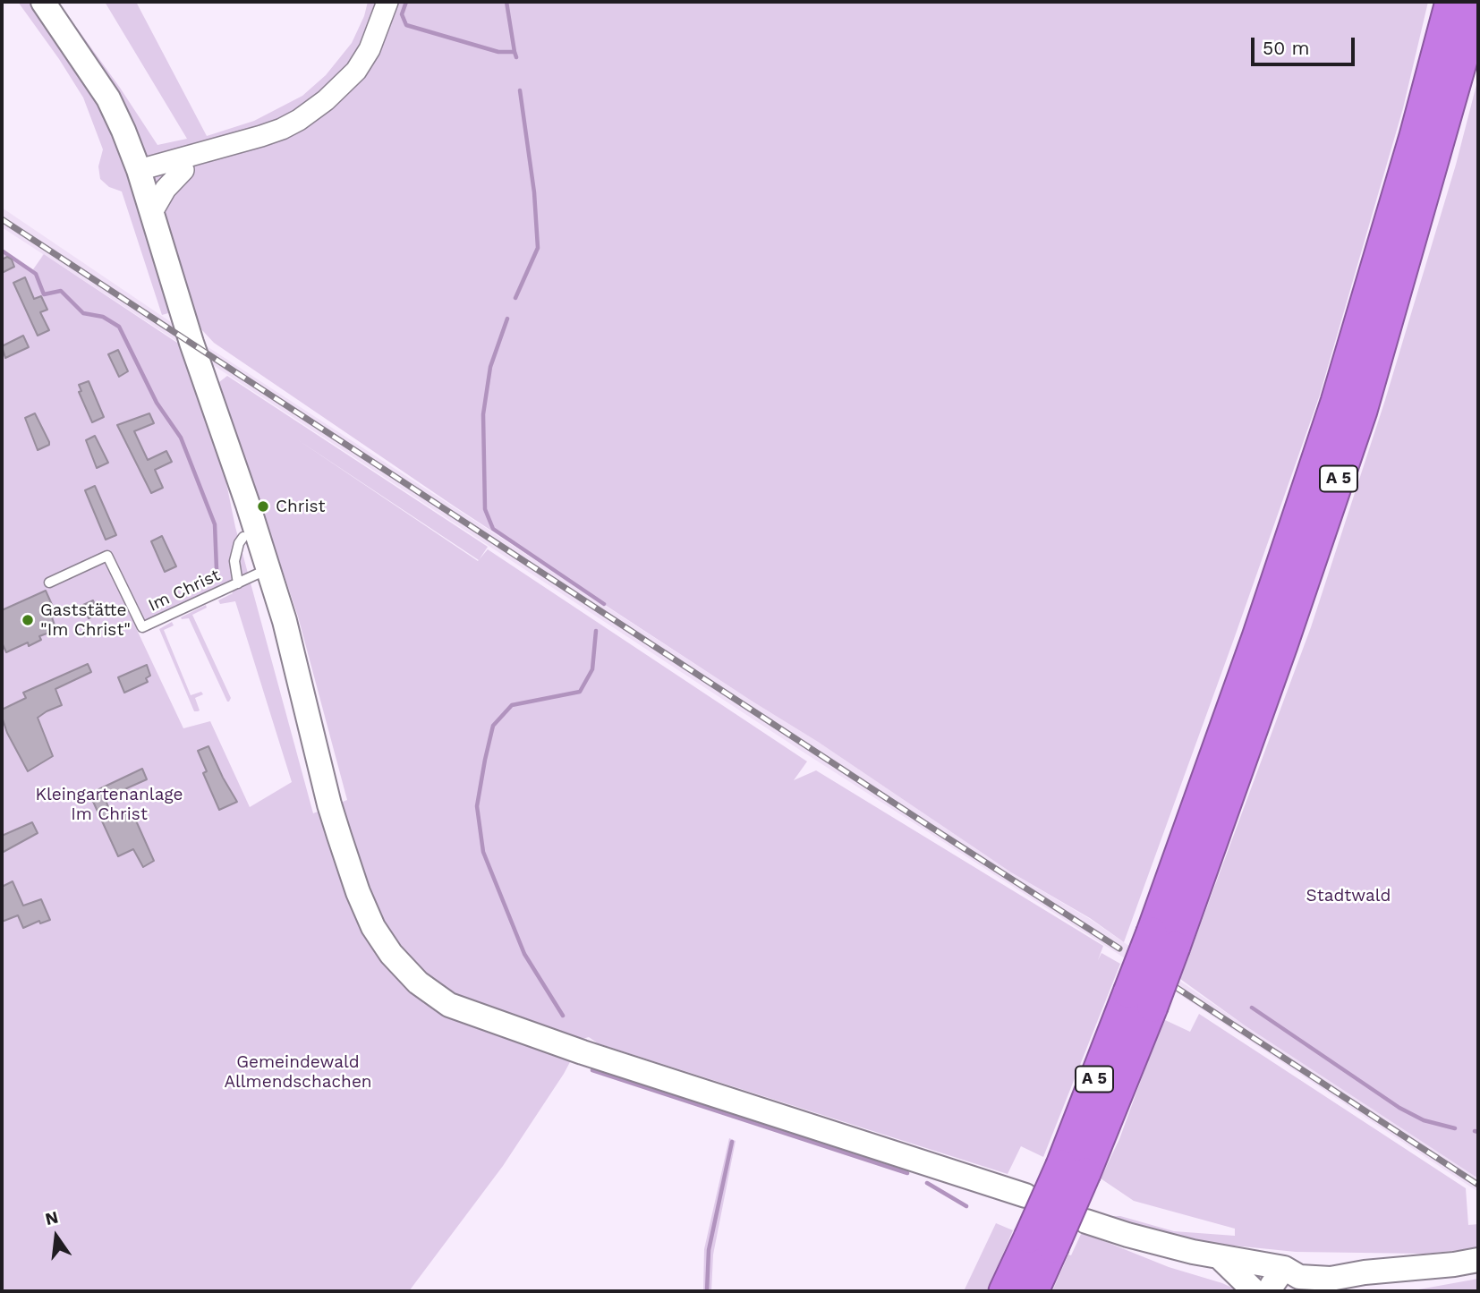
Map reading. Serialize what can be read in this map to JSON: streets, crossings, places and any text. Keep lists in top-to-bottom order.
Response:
{
  "streets": {
    "highway": ["A 5"],
    "lane": ["Im Christ"]
  },
  "parks": ["Kleingartenanlage Im Christ", "Stadtwald", "Gemeindewald Allmendschachen"],
  "places": ["Christ", "Gaststätte \"Im Christ\""],
  "scale_bar": "50 m",
  "north": "top"
}
